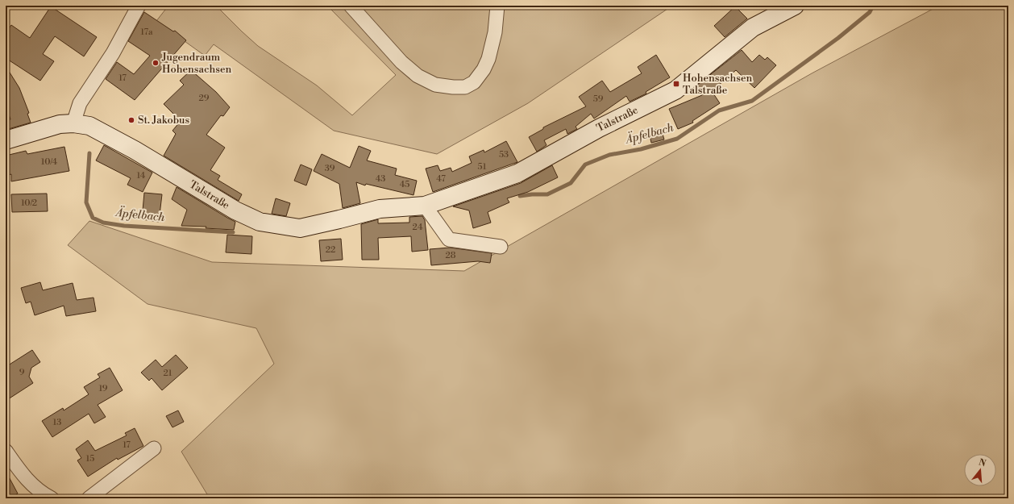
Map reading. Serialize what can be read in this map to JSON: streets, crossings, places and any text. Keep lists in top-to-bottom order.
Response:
{
  "streets": {
    "street": ["Talstraße"]
  },
  "water": ["Äpfelbach"],
  "places": {
    "other": ["Jugendraum Hohensachsen", "St. Jakobus"],
    "transit": ["Hohensachsen Talstraße"]
  },
  "house_numbers": [
    "17a",
    "17",
    "29",
    "59",
    "53",
    "10/4",
    "51",
    "39",
    "14",
    "43",
    "47",
    "45",
    "10/2",
    "24",
    "22",
    "28",
    "9",
    "21",
    "19",
    "13",
    "17",
    "15"
  ],
  "north": "top"
}
